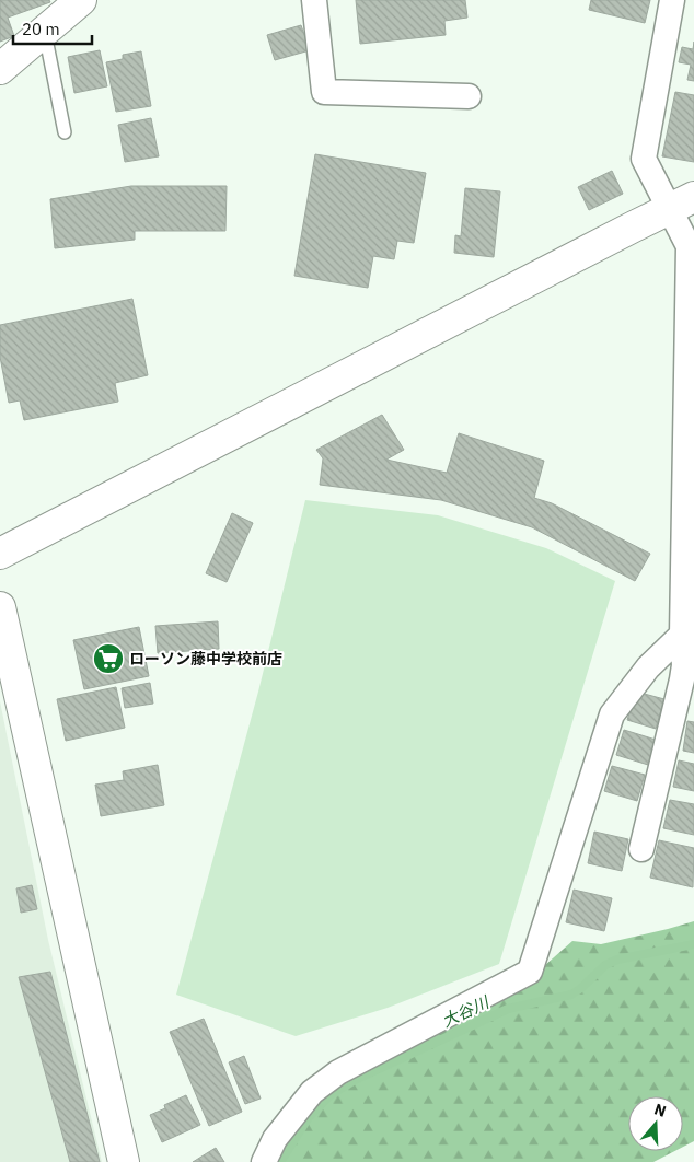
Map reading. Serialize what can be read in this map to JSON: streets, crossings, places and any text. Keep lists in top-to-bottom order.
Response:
{
  "water": ["大谷川"],
  "places": {
    "supermarket": ["ローソン藤中学校前店"]
  },
  "scale_bar": "20 m",
  "north": "top"
}
